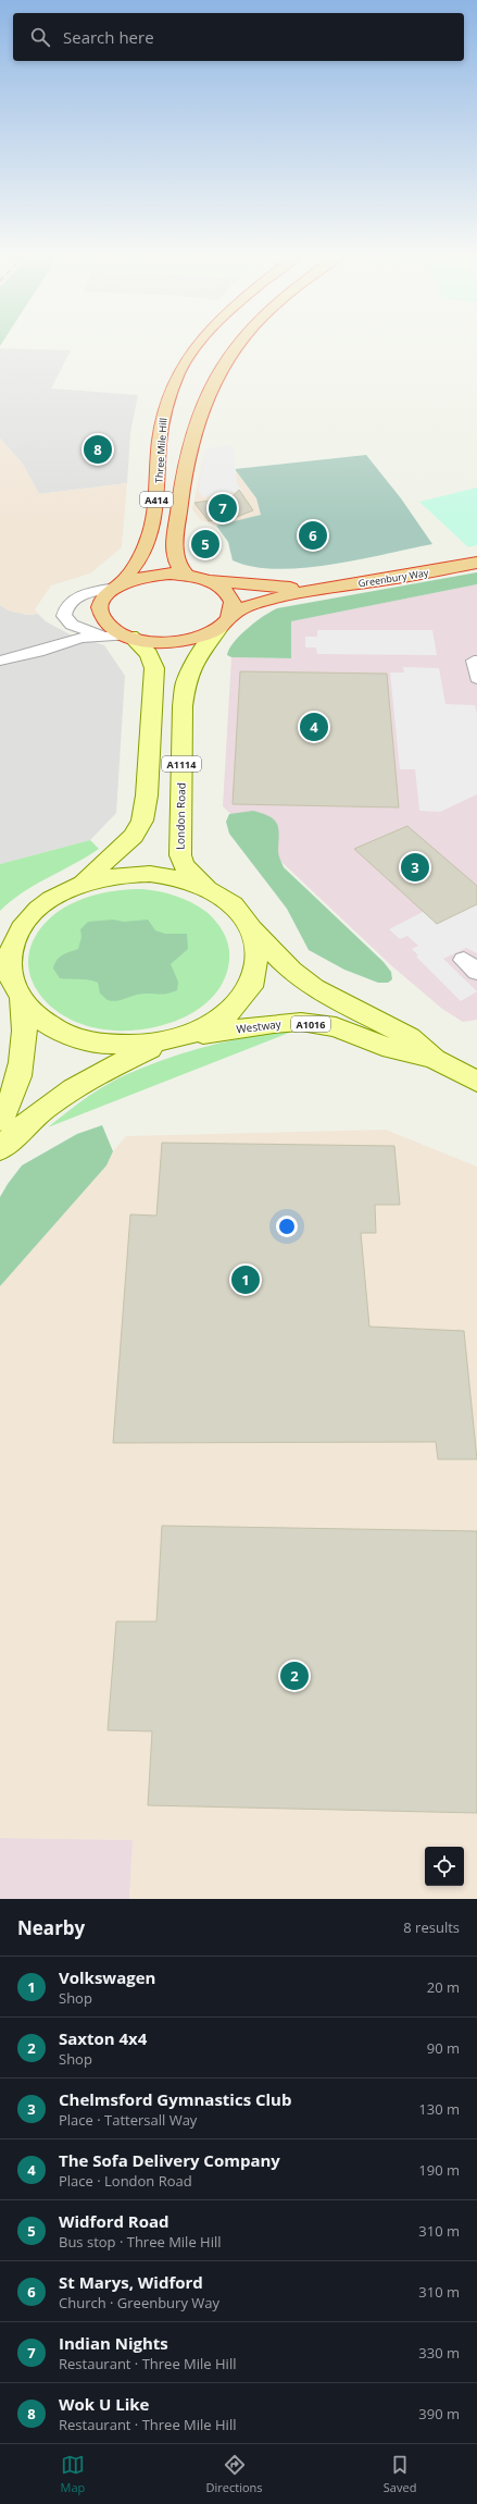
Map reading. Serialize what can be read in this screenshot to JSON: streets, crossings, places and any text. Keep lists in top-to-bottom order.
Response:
{
  "streets": {
    "highway": ["Three Mile Hill", "A414", "Greenbury Way"],
    "main road": [
      "A1114",
      "London Road",
      "A1016",
      "Westway"
    ]
  },
  "crossings": [
    ["Three Mile Hill", "A414"],
    ["A414", "Greenbury Way"],
    ["A414", "A1114"],
    ["A414", "London Road"],
    ["Greenbury Way", "London Road"],
    ["A1114", "London Road"],
    ["A1114", "Westway"]
  ],
  "page": {
    "search": "Search here",
    "pins": [
      "8",
      "7",
      "6",
      "5",
      "4",
      "3",
      "1",
      "2"
    ],
    "heading": ["Nearby", "8 results"],
    "list": [
      {
        "mark": "1",
        "name": "Volkswagen",
        "note": "Shop",
        "value": "20 m"
      },
      {
        "mark": "2",
        "name": "Saxton 4x4",
        "note": "Shop",
        "value": "90 m"
      },
      {
        "mark": "3",
        "name": "Chelmsford Gymnastics Club",
        "note": "Place · Tattersall Way",
        "value": "130 m"
      },
      {
        "mark": "4",
        "name": "The Sofa Delivery Company",
        "note": "Place · London Road",
        "value": "190 m"
      },
      {
        "mark": "5",
        "name": "Widford Road",
        "note": "Bus stop · Three Mile Hill",
        "value": "310 m"
      },
      {
        "mark": "6",
        "name": "St Marys, Widford",
        "note": "Church · Greenbury Way",
        "value": "310 m"
      },
      {
        "mark": "7",
        "name": "Indian Nights",
        "note": "Restaurant · Three Mile Hill",
        "value": "330 m"
      },
      {
        "mark": "8",
        "name": "Wok U Like",
        "note": "Restaurant · Three Mile Hill",
        "value": "390 m"
      }
    ],
    "nav": ["Map", "Directions", "Saved"]
  }
}
